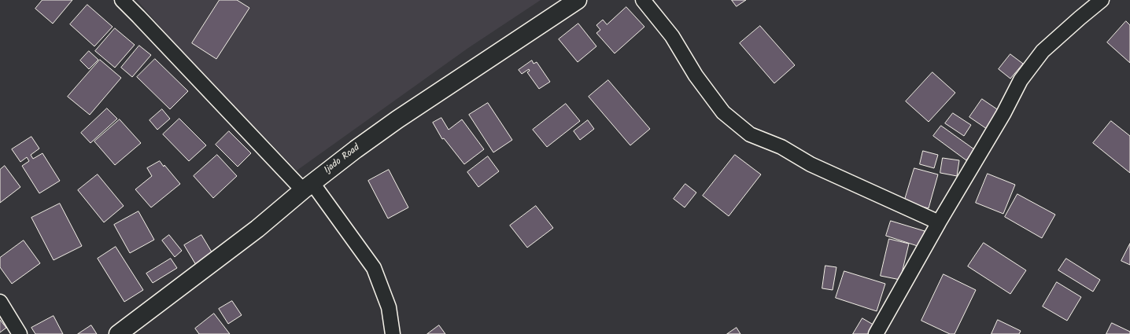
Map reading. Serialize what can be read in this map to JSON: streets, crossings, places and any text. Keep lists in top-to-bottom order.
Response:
{
  "streets": {
    "street": ["Ijado Road"]
  }
}
